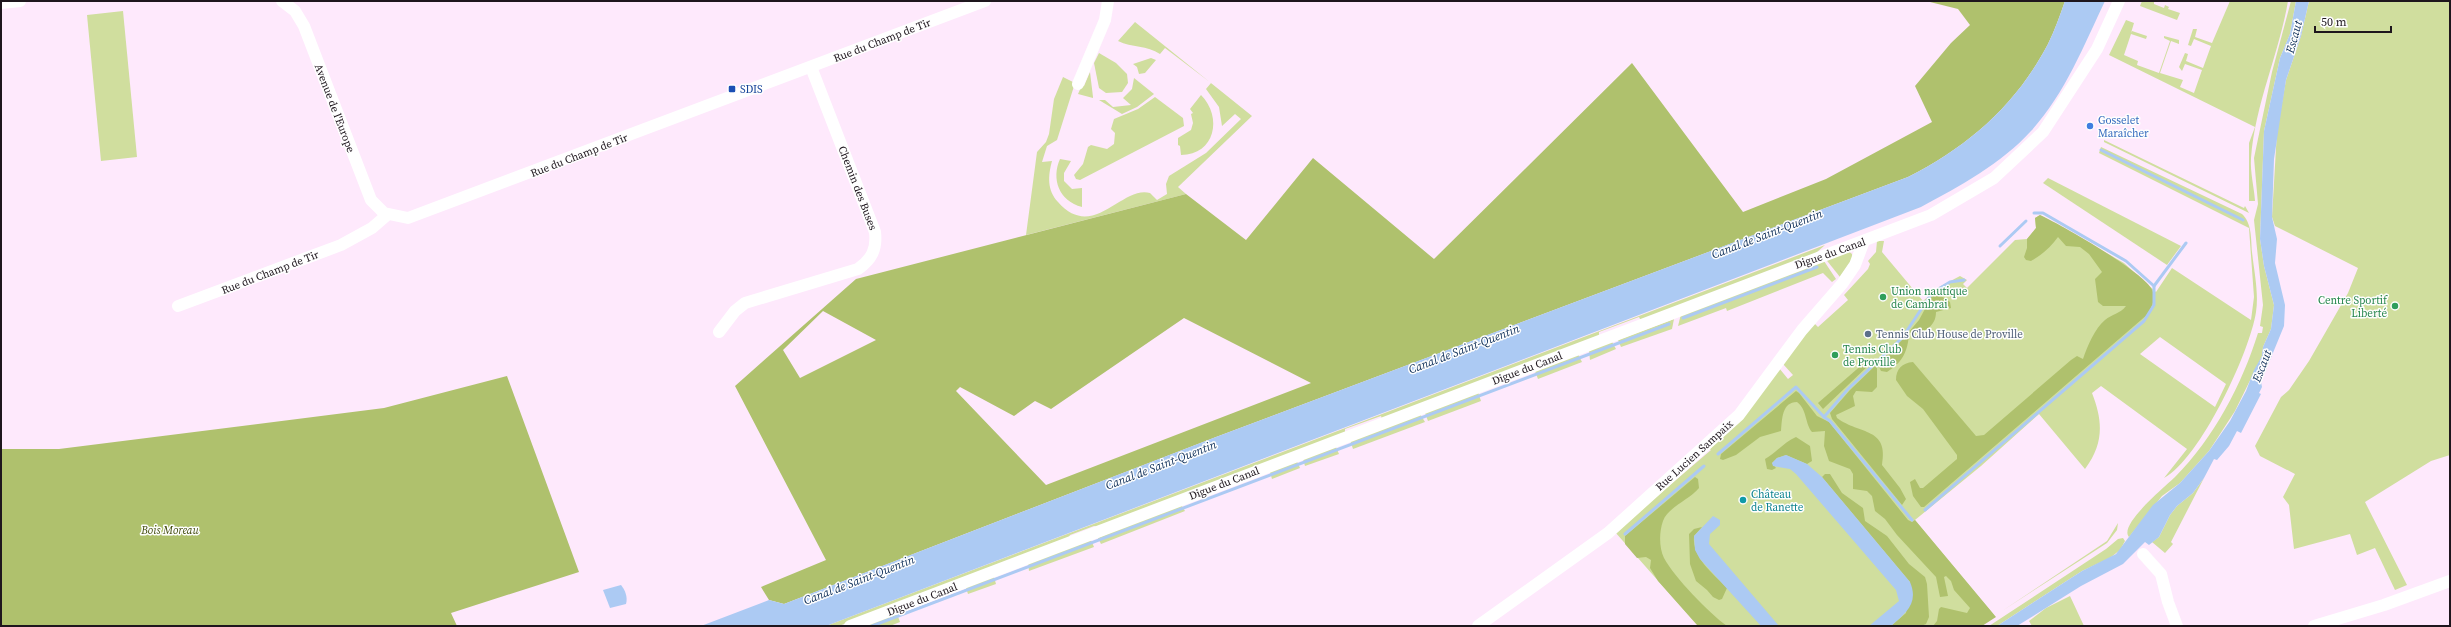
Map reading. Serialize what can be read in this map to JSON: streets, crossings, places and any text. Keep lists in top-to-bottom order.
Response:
{
  "streets": {
    "street": [
      "Rue du Champ de Tir",
      "Avenue de l'Europe",
      "Chemin des Buses",
      "Digue du Canal",
      "Rue Lucien Sampaix"
    ]
  },
  "crossings": [
    ["Rue du Champ de Tir", "Avenue de l'Europe"],
    ["Rue du Champ de Tir", "Chemin des Buses"],
    ["Digue du Canal", "Rue Lucien Sampaix"]
  ],
  "water": ["Escaut", "Canal de Saint-Quentin"],
  "parks": ["Bois Moreau"],
  "places": {
    "transit": ["SDIS"],
    "other": [
      "Gosselet Maraîcher",
      "Union nautique de Cambrai",
      "Centre Sportif Liberté",
      "Tennis Club House de Proville",
      "Tennis Club de Proville",
      "Château de Ranette"
    ]
  },
  "scale_bar": "50 m"
}
